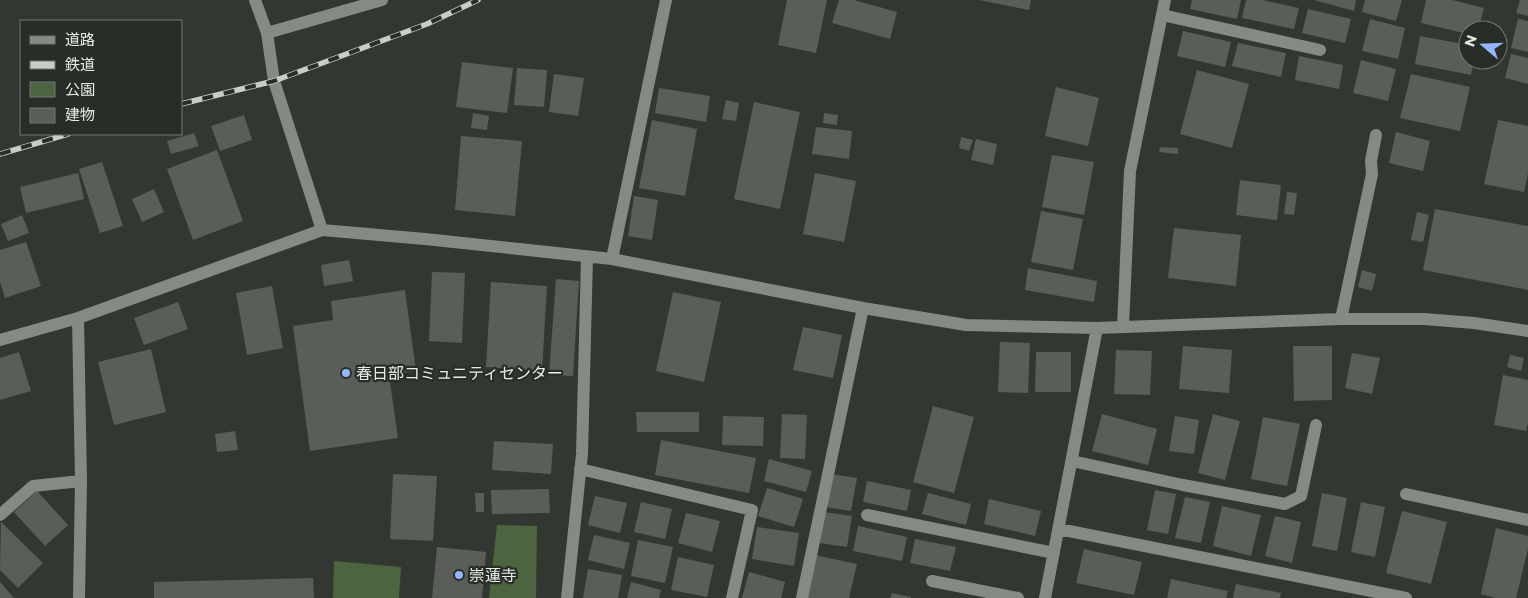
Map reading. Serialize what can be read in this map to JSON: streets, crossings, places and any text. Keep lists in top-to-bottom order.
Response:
{
  "places": ["春日部コミュニティセンター", "崇蓮寺"],
  "legend": [
    "道路",
    "鉄道",
    "公園",
    "建物"
  ],
  "north": "left"
}
